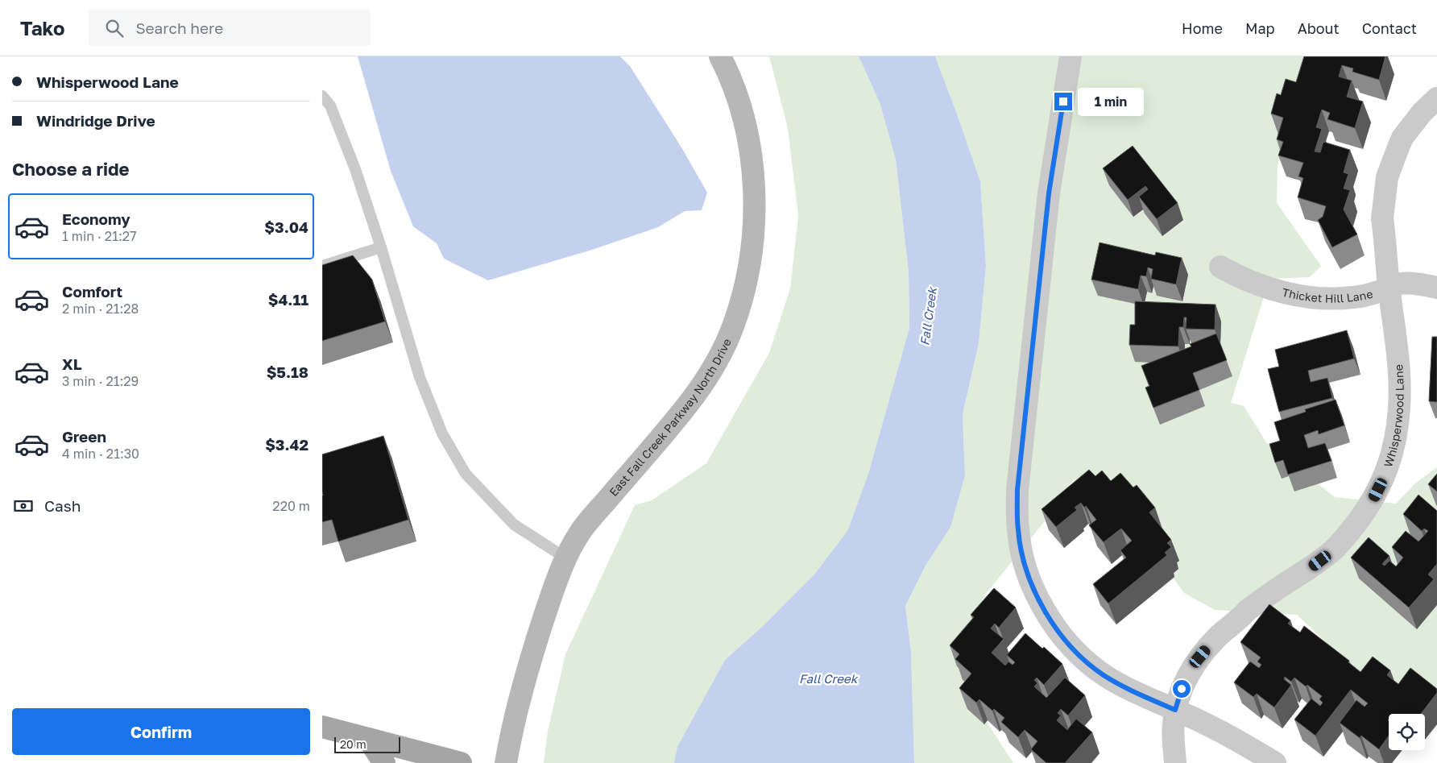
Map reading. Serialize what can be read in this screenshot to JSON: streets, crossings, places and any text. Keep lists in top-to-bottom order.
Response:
{
  "streets": {
    "main road": ["East Fall Creek Parkway North Drive"],
    "street": ["Thicket Hill Lane", "Whisperwood Lane"]
  },
  "crossings": [
    ["Thicket Hill Lane", "Whisperwood Lane"]
  ],
  "water": ["Fall Creek"],
  "scale_bar": "20 m",
  "page": {
    "header": "Tako",
    "search": "Search here",
    "nav": [
      "Home",
      "Map",
      "About",
      "Contact"
    ],
    "banner": ["Whisperwood Lane", "Windridge Drive"],
    "bubble": "1 min",
    "heading": "Choose a ride",
    "list": [
      {
        "name": "Economy",
        "note": "1 min · 21:27",
        "value": "$3.04"
      },
      {
        "name": "Comfort",
        "note": "2 min · 21:28",
        "value": "$4.11"
      },
      {
        "name": "XL",
        "note": "3 min · 21:29",
        "value": "$5.18"
      },
      {
        "name": "Green",
        "note": "4 min · 21:30",
        "value": "$3.42"
      }
    ],
    "pay": ["Cash", "220 m"],
    "buttons": "Confirm",
    "scale": "20 m"
  }
}
